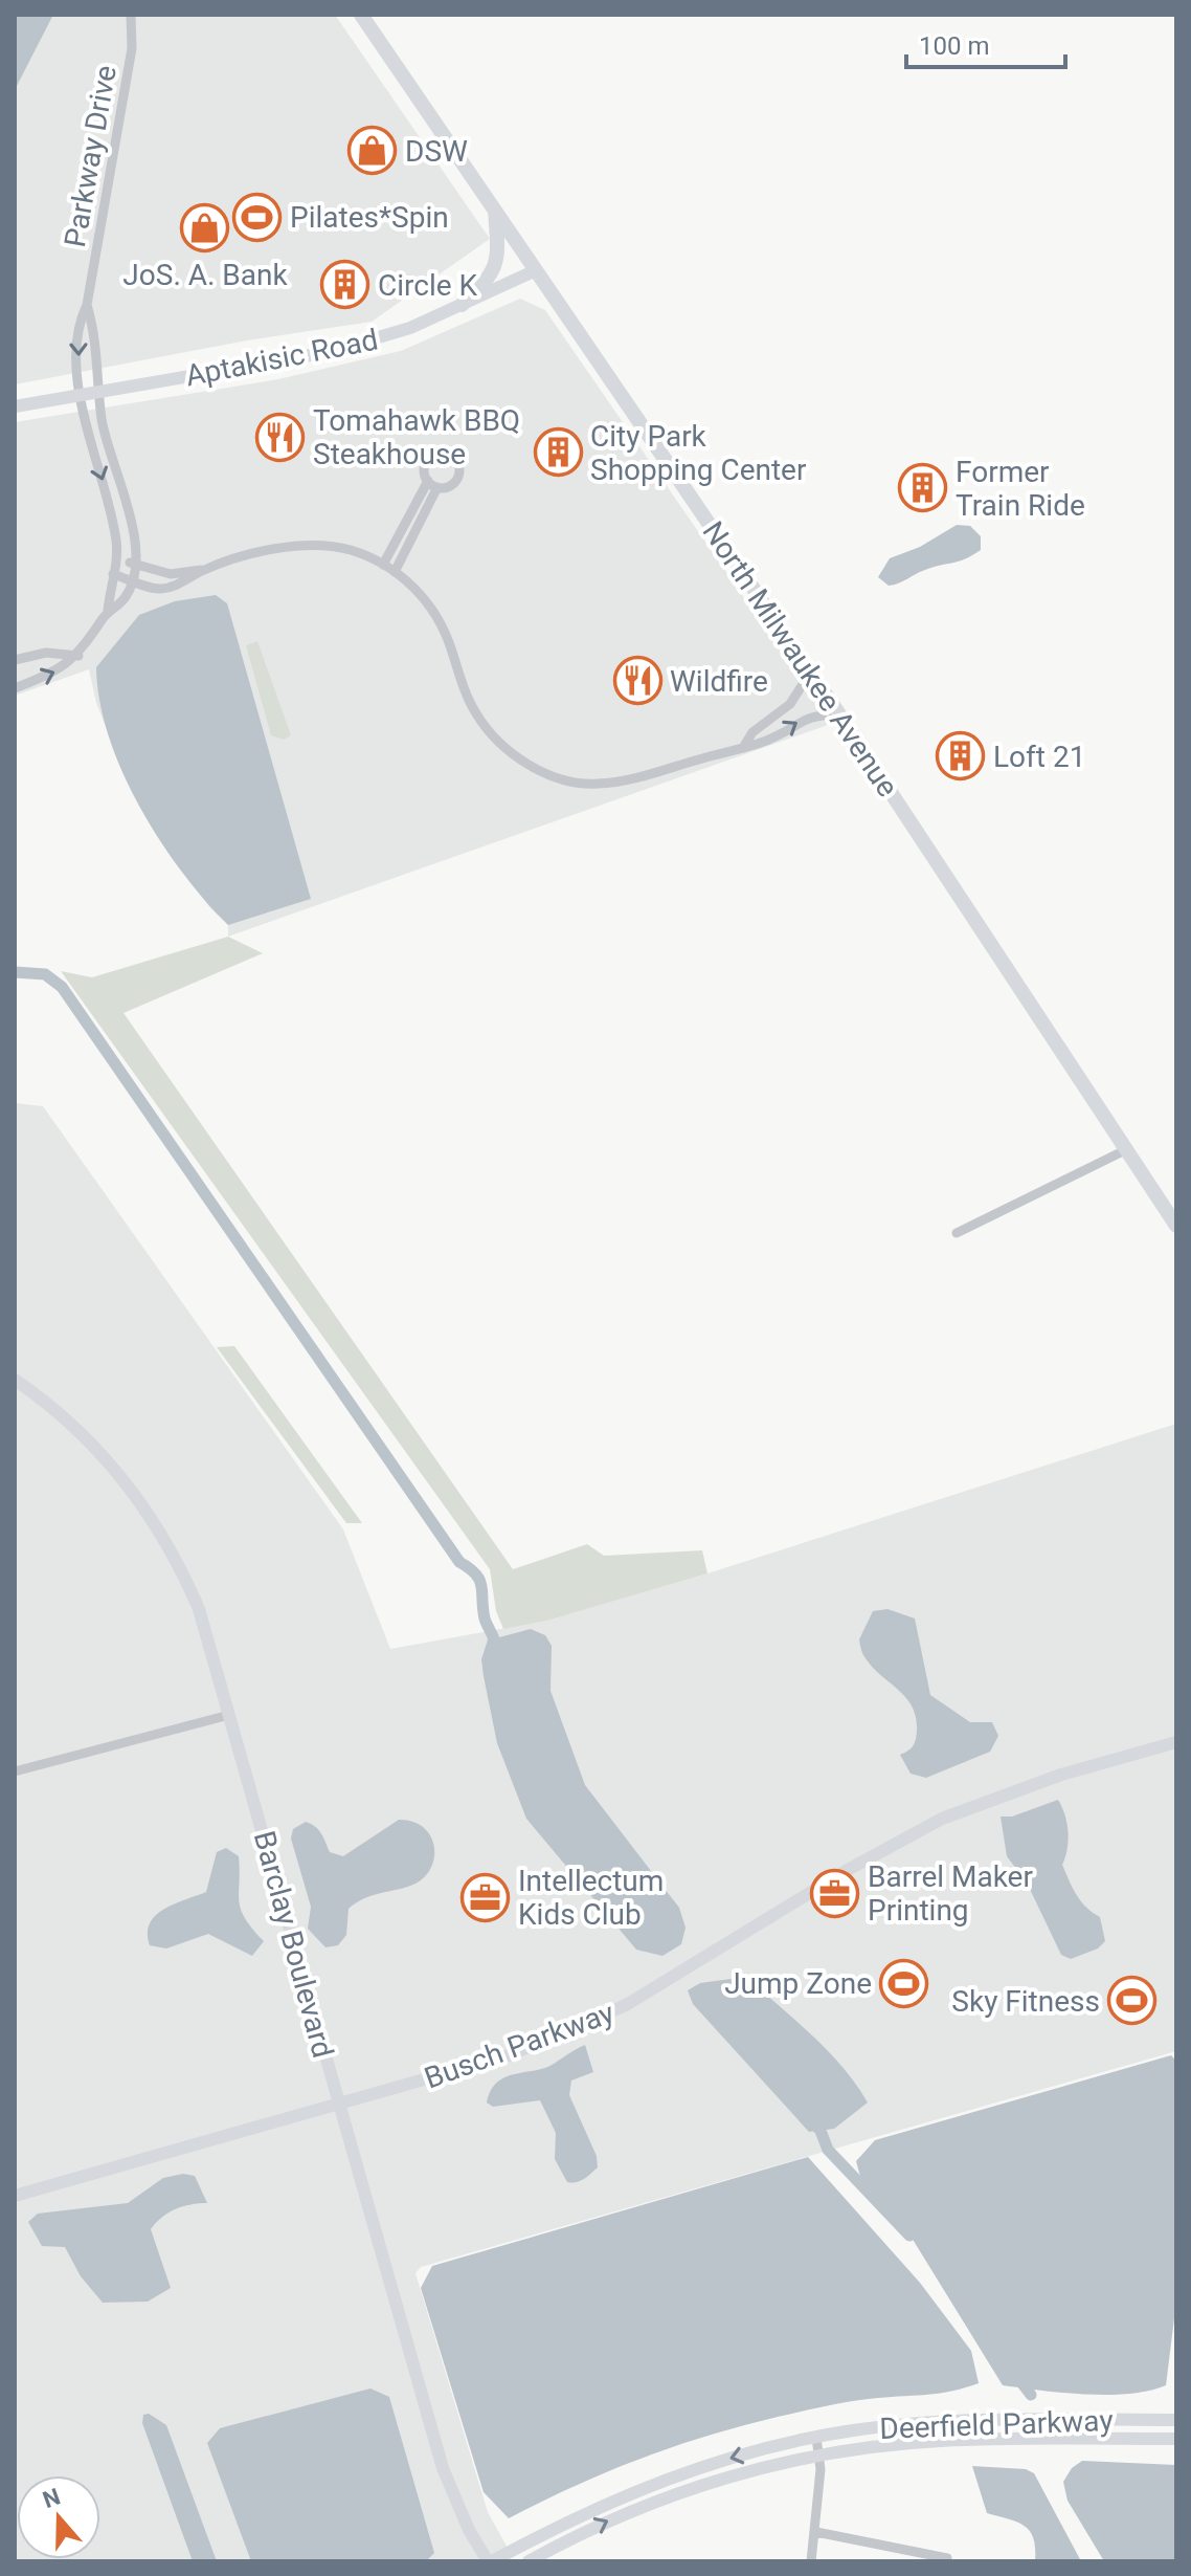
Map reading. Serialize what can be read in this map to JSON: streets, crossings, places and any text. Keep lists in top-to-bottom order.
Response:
{
  "streets": {
    "main road": ["North Milwaukee Avenue"],
    "street": [
      "Parkway Drive",
      "Aptakisic Road",
      "Barclay Boulevard",
      "Busch Parkway",
      "Deerfield Parkway"
    ]
  },
  "crossings": [
    ["Parkway Drive", "Aptakisic Road"],
    ["Aptakisic Road", "North Milwaukee Avenue"],
    ["Barclay Boulevard", "Busch Parkway"],
    ["Barclay Boulevard", "Deerfield Parkway"]
  ],
  "places": {
    "shop": ["DSW", "JoS. A. Bank"],
    "sports": ["Pilates*Spin", "Jump Zone", "Sky Fitness"],
    "building": [
      "Circle K",
      "City Park Shopping Center",
      "Former Train Ride",
      "Loft 21"
    ],
    "restaurant": ["Tomahawk BBQ Steakhouse", "Wildfire"],
    "office": ["Barrel Maker Printing", "Intellectum Kids Club"]
  },
  "scale_bar": "100 m",
  "north": "top"
}
